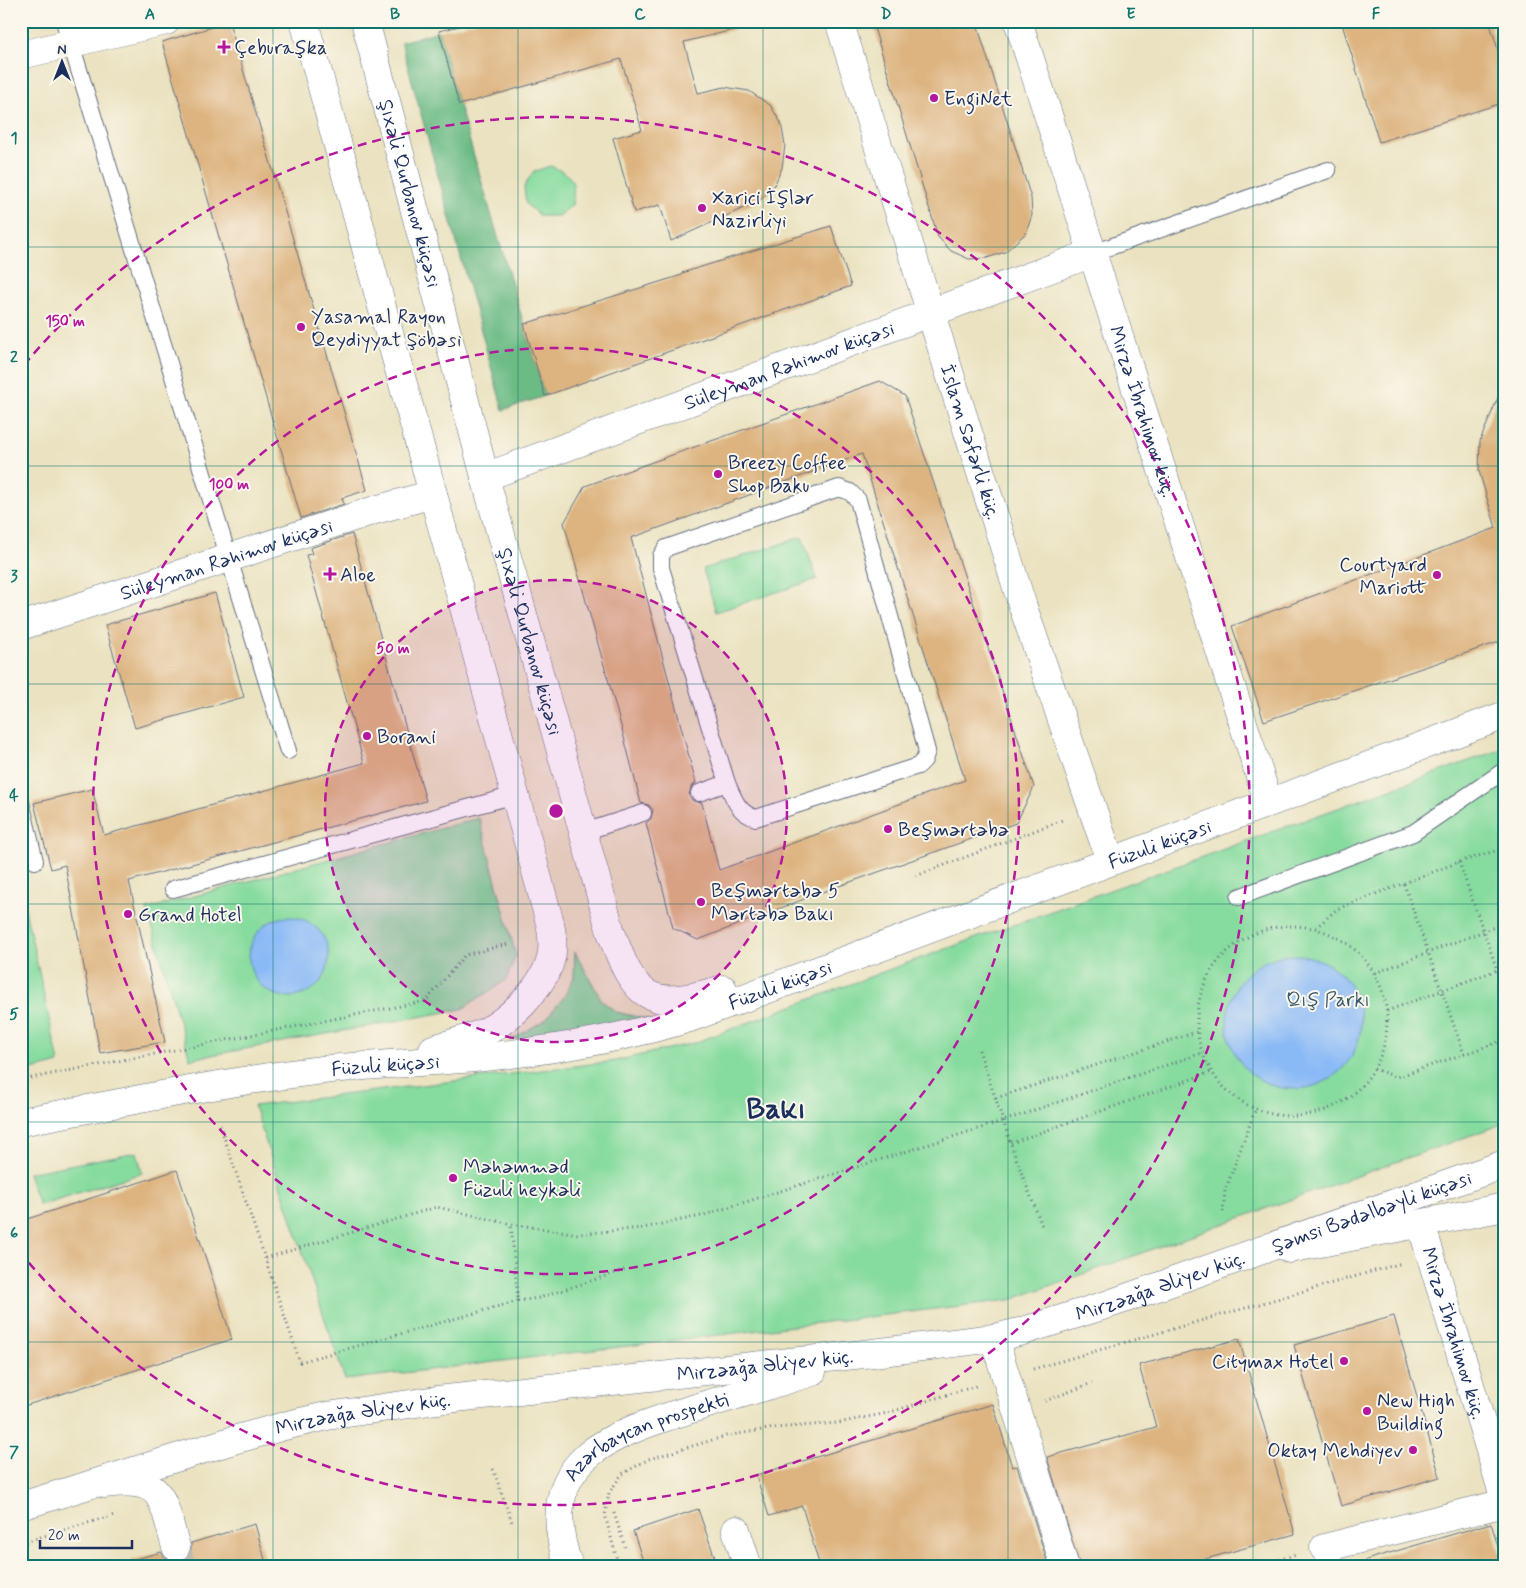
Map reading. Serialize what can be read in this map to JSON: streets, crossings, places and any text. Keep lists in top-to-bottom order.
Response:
{
  "streets": {
    "main road": [
      "Şıxəli Qurbanov küçəsi",
      "Süleyman Rəhimov küçəsi",
      "Mirzə İbrahimov küç.",
      "İslam Səfərli küç.",
      "Füzuli küçəsi",
      "Şəmsi Bədəlbəyli küçəsi",
      "Mirzəağa Əliyev küç.",
      "Azərbaycan prospekti"
    ]
  },
  "crossings": [
    ["Şıxəli Qurbanov küçəsi", "Süleyman Rəhimov küçəsi"],
    ["Şıxəli Qurbanov küçəsi", "Füzuli küçəsi"],
    ["Süleyman Rəhimov küçəsi", "Mirzə İbrahimov küç."],
    ["Süleyman Rəhimov küçəsi", "İslam Səfərli küç."],
    ["Mirzə İbrahimov küç.", "Füzuli küçəsi"],
    ["Mirzə İbrahimov küç.", "Mirzəağa Əliyev küç."],
    ["İslam Səfərli küç.", "Füzuli küçəsi"],
    ["Şəmsi Bədəlbəyli küçəsi", "Mirzəağa Əliyev küç."],
    ["Mirzəağa Əliyev küç.", "Azərbaycan prospekti"]
  ],
  "districts": ["Bakı"],
  "parks": ["Qış Parkı"],
  "places": {
    "health": ["Çeburaşka", "Aloe"],
    "other": [
      "EngiNet",
      "Xarici İşlər Nazirliyi",
      "Yasamal Rayon Qeydiyyat Şöbəsi",
      "Breezy Coffee Shop Baku",
      "Courtyard Mariott",
      "Borani",
      "Beşmərtəbə",
      "Beşmərtəbə 5 Mərtəbə Bakı",
      "Grand Hotel",
      "Məhəmməd Füzuli heykəli",
      "Citymax Hotel",
      "New High Building",
      "Oktay Mehdiyev"
    ]
  },
  "scale_bar": "20 m",
  "north": "top",
  "grid": {
    "columns": [
      "A",
      "B",
      "C",
      "D",
      "E",
      "F"
    ],
    "rows": [
      "1",
      "2",
      "3",
      "4",
      "5",
      "6",
      "7"
    ]
  },
  "rings": ["150 m", "100 m", "50 m"]
}
